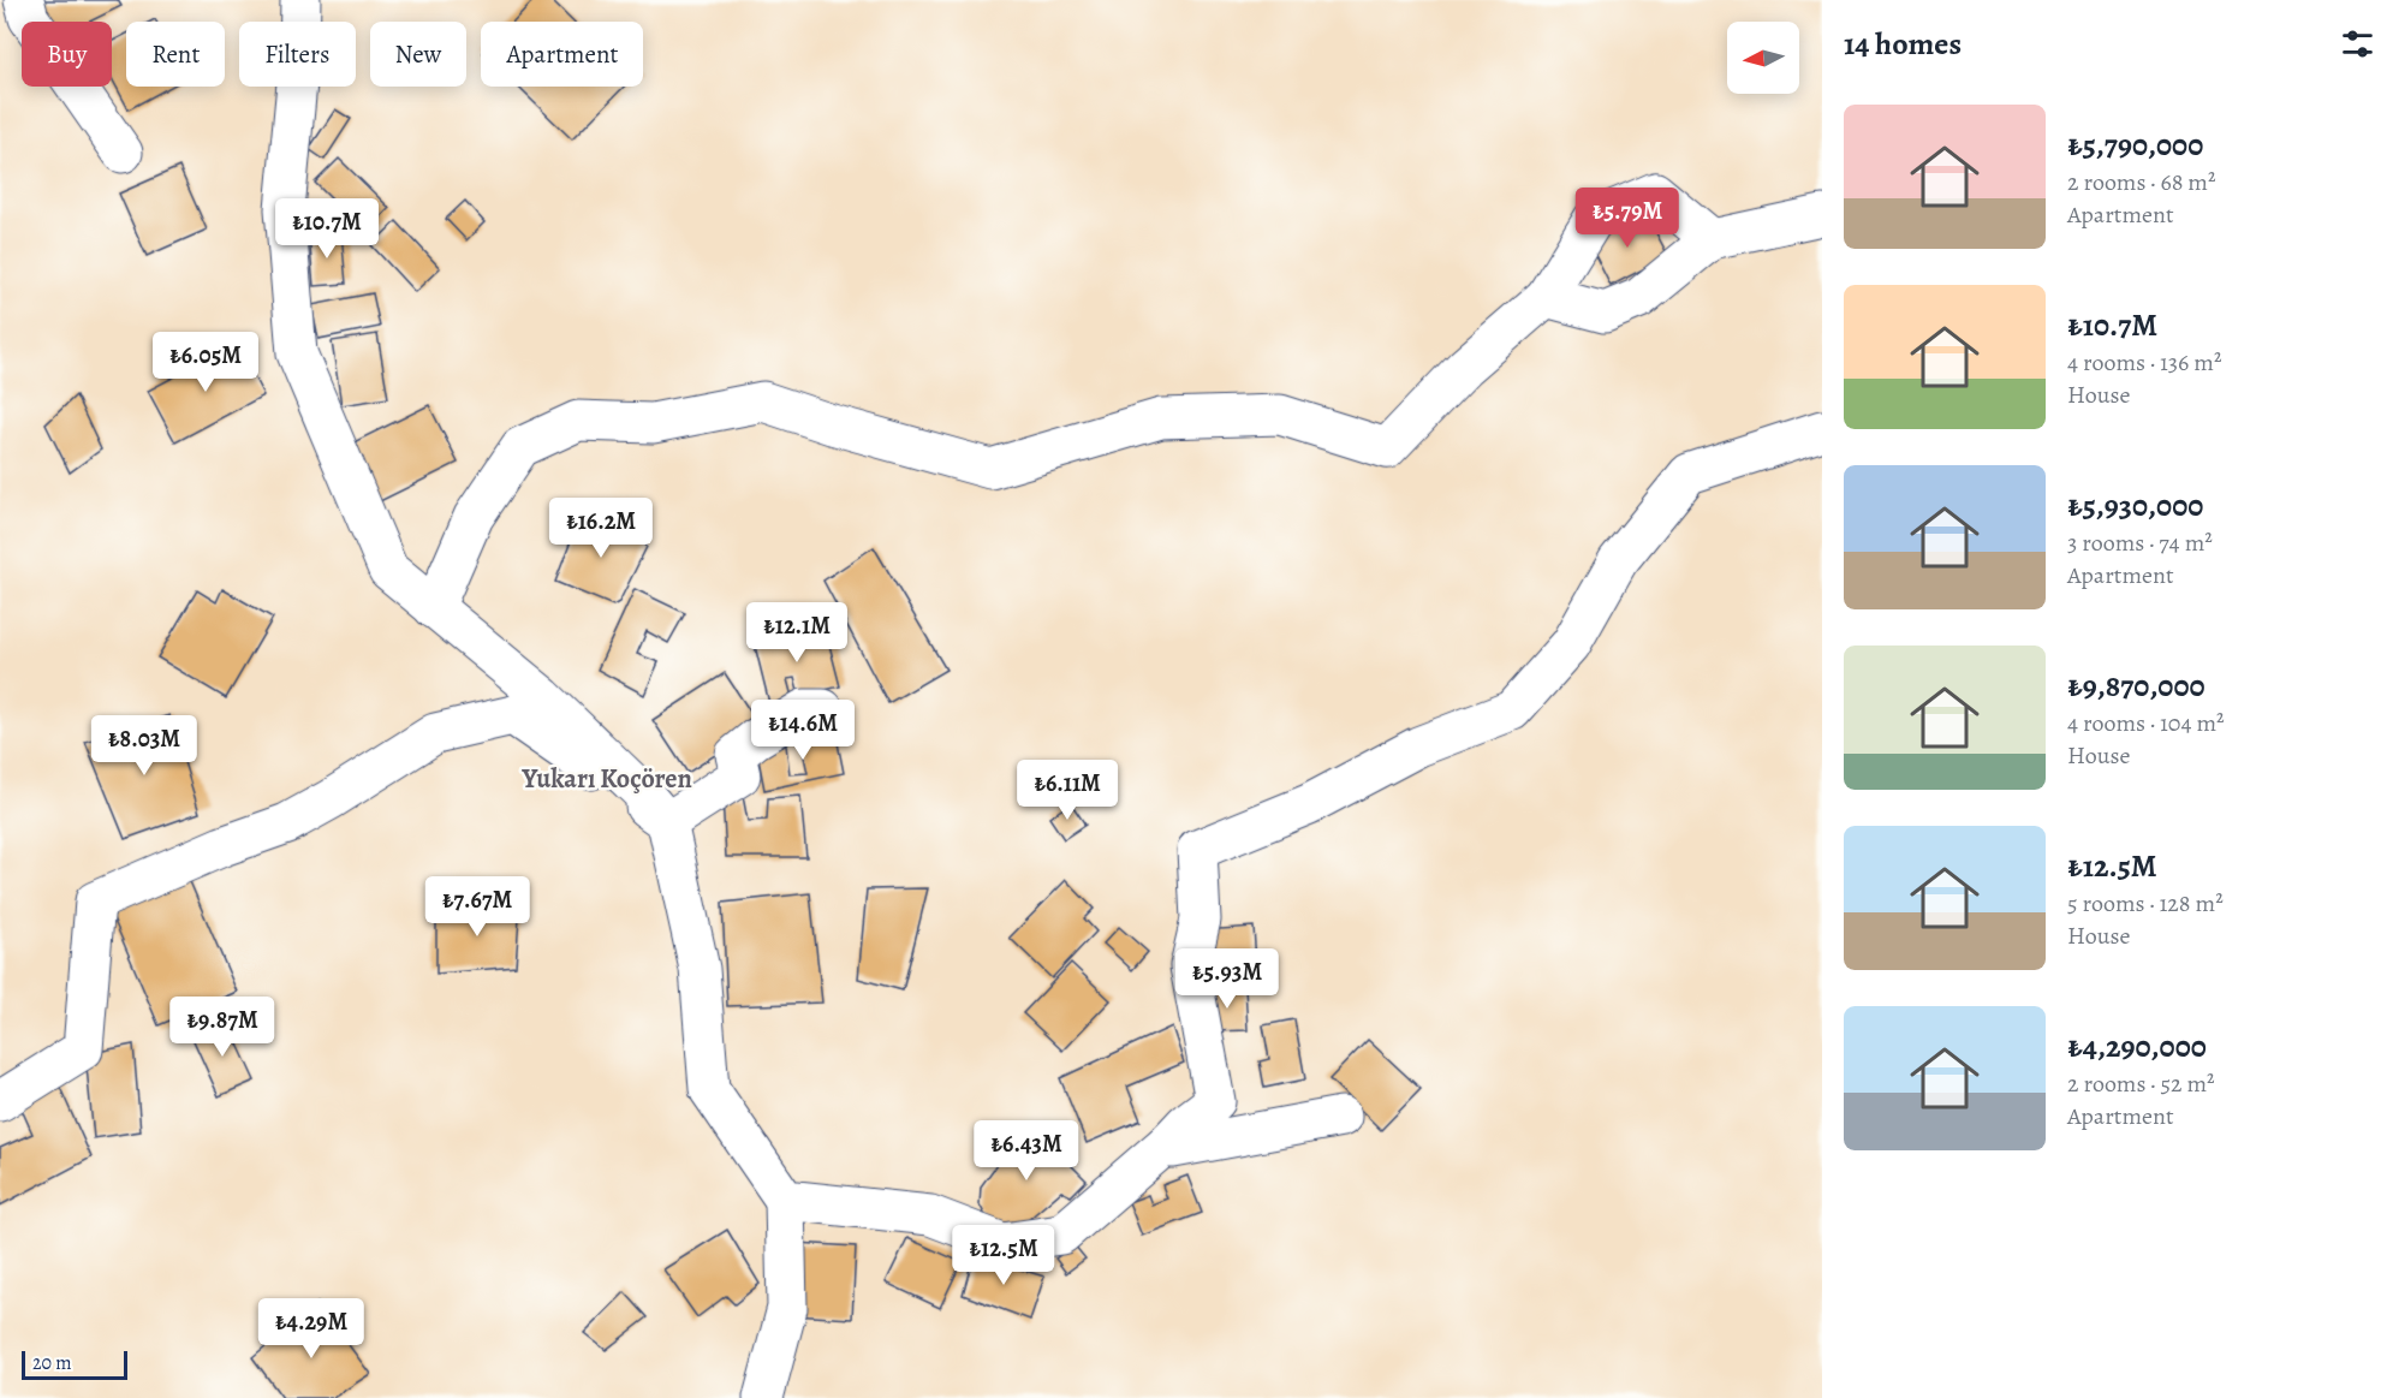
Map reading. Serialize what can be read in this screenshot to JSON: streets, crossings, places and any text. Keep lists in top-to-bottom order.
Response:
{
  "districts": ["Yukarı Koçören"],
  "scale_bar": "20 m",
  "north": "left",
  "page": {
    "heading": "14 homes",
    "chip": [
      "Buy",
      "Rent",
      "Filters",
      "New",
      "Apartment"
    ],
    "list": [
      {
        "name": "₺5,790,000",
        "note": "2 rooms · 68 m² · Apartment"
      },
      {
        "name": "₺10.7M",
        "note": "4 rooms · 136 m² · House"
      },
      {
        "name": "₺5,930,000",
        "note": "3 rooms · 74 m² · Apartment"
      },
      {
        "name": "₺9,870,000",
        "note": "4 rooms · 104 m² · House"
      },
      {
        "name": "₺12.5M",
        "note": "5 rooms · 128 m² · House"
      },
      {
        "name": "₺4,290,000",
        "note": "2 rooms · 52 m² · Apartment"
      }
    ],
    "price": [
      "₺5.79M",
      "₺10.7M",
      "₺6.05M",
      "₺16.2M",
      "₺12.1M",
      "₺14.6M",
      "₺8.03M",
      "₺6.11M",
      "₺7.67M",
      "₺5.93M",
      "₺9.87M",
      "₺6.43M",
      "₺12.5M",
      "₺4.29M"
    ],
    "scale": "20 m"
  }
}
